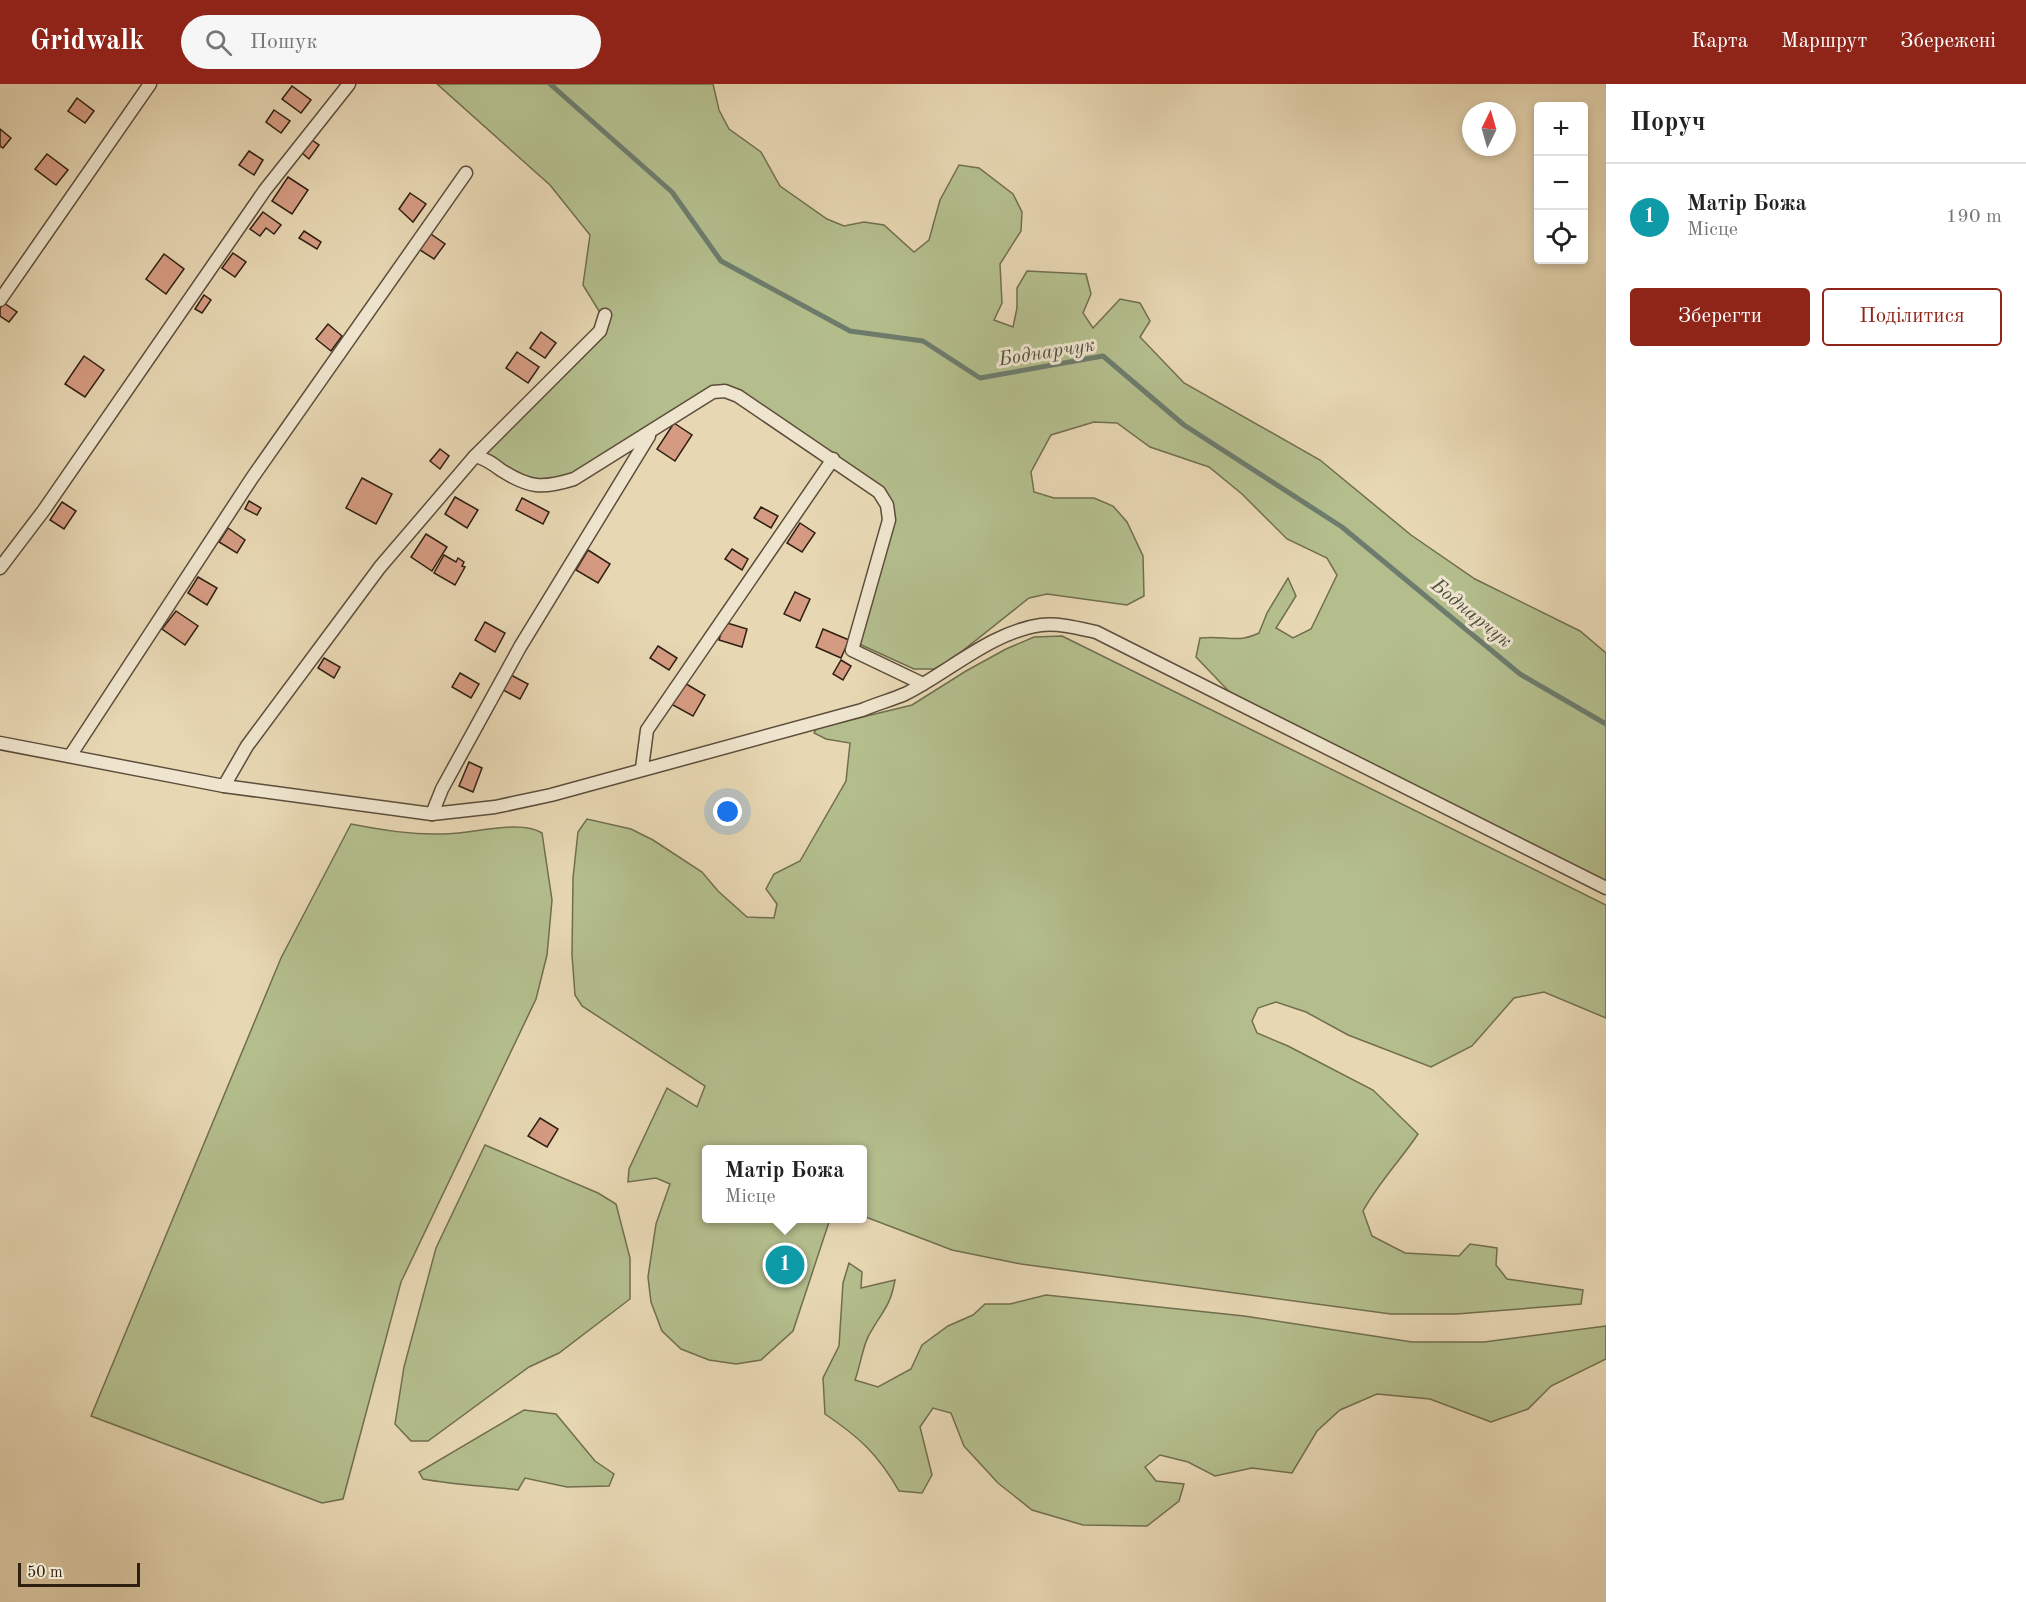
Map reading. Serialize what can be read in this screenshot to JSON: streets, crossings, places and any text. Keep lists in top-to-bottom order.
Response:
{
  "water": ["Боднарчук"],
  "scale_bar": "50 m",
  "north": "top",
  "page": {
    "header": "Gridwalk",
    "search": "Пошук",
    "nav": ["Карта", "Маршрут", "Збережені"],
    "heading": "Поруч",
    "map_buttons": ["+", "−"],
    "list": [
      {
        "mark": "1",
        "name": "Матір Божа",
        "note": "Місце",
        "value": "190 m"
      }
    ],
    "buttons": ["Зберегти", "Поділитися"],
    "popup": ["Матір Божа", "Місце"],
    "pins": "1",
    "scale": "50 m"
  }
}
